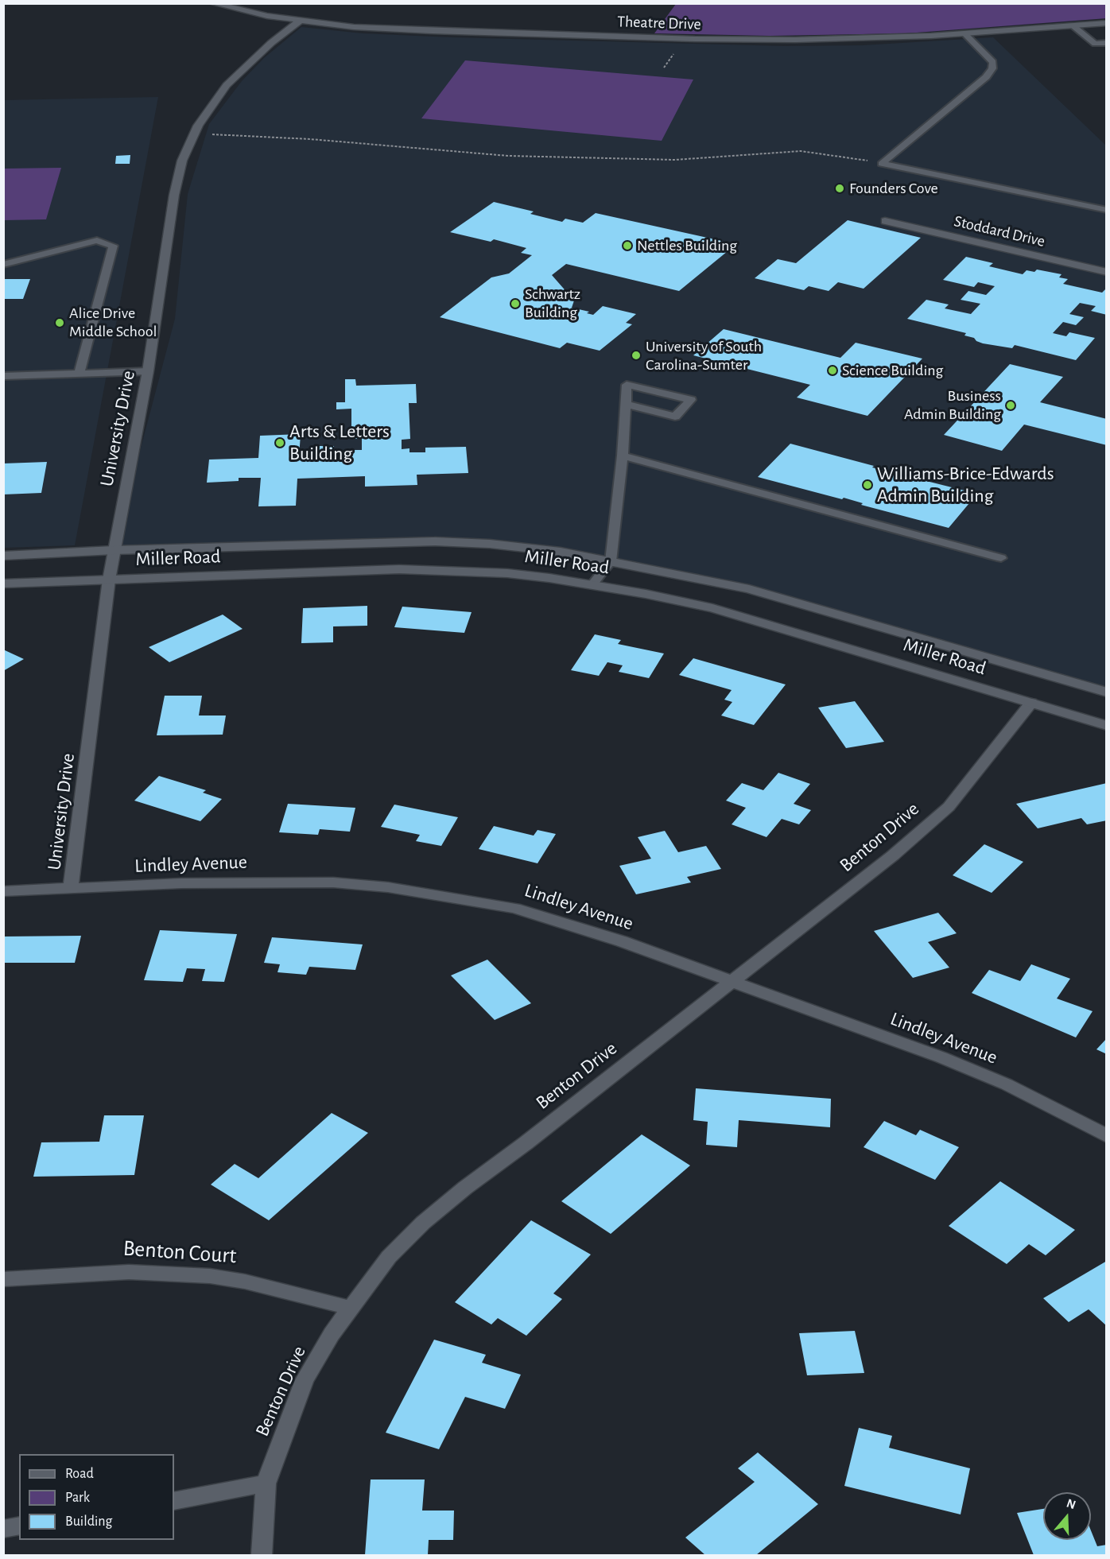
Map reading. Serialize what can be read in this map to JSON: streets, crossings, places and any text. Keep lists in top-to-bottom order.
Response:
{
  "streets": {
    "street": [
      "Theatre Drive",
      "Stoddard Drive",
      "University Drive",
      "Miller Road",
      "Benton Drive",
      "Lindley Avenue",
      "Benton Court"
    ]
  },
  "crossings": [
    ["Theatre Drive", "University Drive"],
    ["University Drive", "Miller Road"],
    ["University Drive", "Lindley Avenue"],
    ["Miller Road", "Benton Drive"],
    ["Benton Drive", "Lindley Avenue"],
    ["Benton Drive", "Benton Court"]
  ],
  "places": [
    "Founders Cove",
    "Nettles Building",
    "Schwartz Building",
    "Alice Drive Middle School",
    "University of South Carolina-Sumter",
    "Science Building",
    "Business Admin Building",
    "Arts & Letters Building",
    "Williams-Brice-Edwards Admin Building"
  ],
  "legend": ["Road", "Park", "Building"],
  "north": "top"
}
